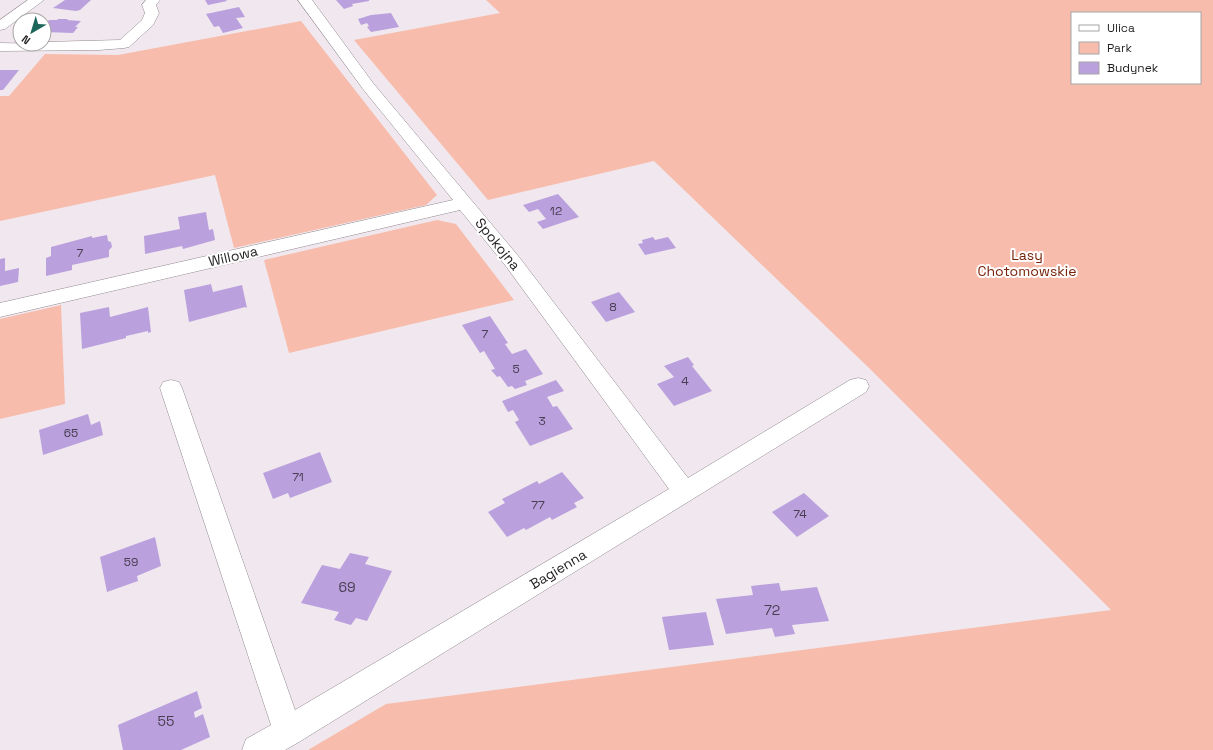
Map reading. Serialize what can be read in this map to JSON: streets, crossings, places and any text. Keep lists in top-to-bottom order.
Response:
{
  "streets": {
    "street": ["Spokojna", "Willowa", "Bagienna"]
  },
  "crossings": [
    ["Spokojna", "Willowa"],
    ["Spokojna", "Bagienna"]
  ],
  "parks": ["Lasy Chotomowskie"],
  "house_numbers": [
    "12",
    "7",
    "8",
    "7",
    "5",
    "4",
    "3",
    "65",
    "71",
    "77",
    "74",
    "59",
    "69",
    "72",
    "55"
  ],
  "legend": ["Ulica", "Park", "Budynek"],
  "north": "bottom left"
}
